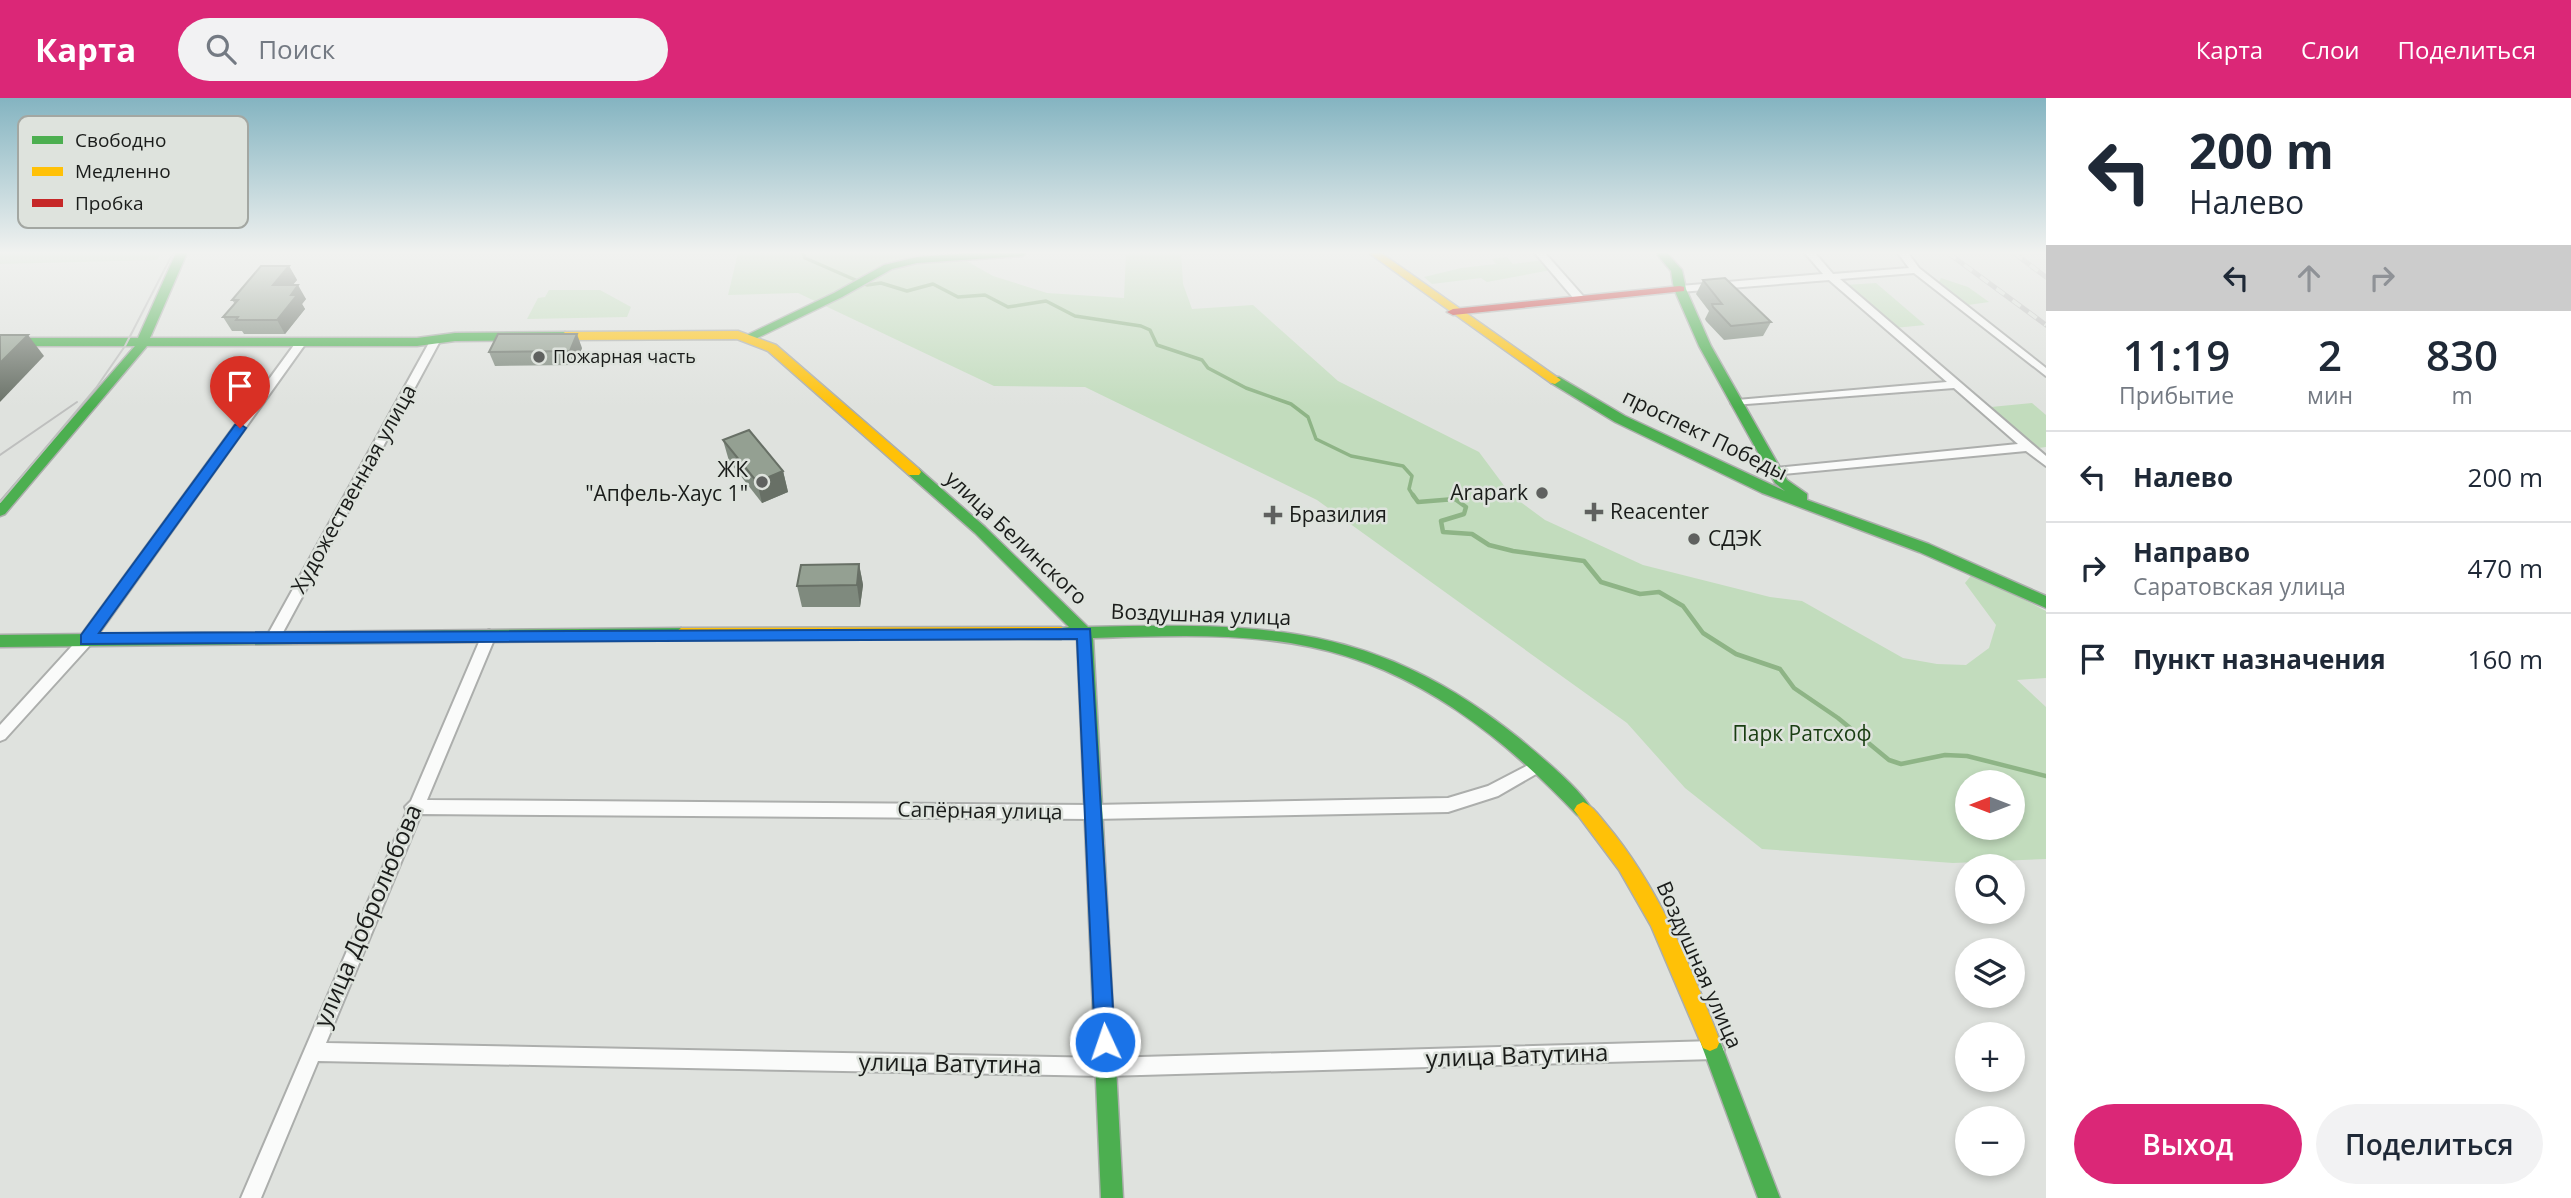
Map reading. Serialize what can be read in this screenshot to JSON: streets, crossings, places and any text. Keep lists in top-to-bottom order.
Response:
{
  "streets": {
    "street": [
      "проспект Победы",
      "Художественная улица",
      "улица Белинского",
      "Воздушная улица",
      "Сапёрная улица",
      "улица Добролюбова",
      "улица Ватутина"
    ]
  },
  "crossings": [
    ["Художественная улица", "Воздушная улица"],
    ["улица Белинского", "Воздушная улица"],
    ["улица Белинского", "Сапёрная улица"],
    ["улица Белинского", "улица Ватутина"],
    ["Воздушная улица", "Сапёрная улица"],
    ["Воздушная улица", "улица Добролюбова"],
    ["Воздушная улица", "улица Ватутина"],
    ["Сапёрная улица", "улица Добролюбова"],
    ["улица Добролюбова", "улица Ватутина"]
  ],
  "parks": ["Парк Ратсхоф"],
  "places": {
    "other": [
      "Пожарная часть",
      "ЖК \"Апфель-Хаус 1\"",
      "Arapark",
      "СДЭК"
    ],
    "health": ["Reacenter", "Бразилия"]
  },
  "legend": ["Свободно", "Медленно", "Пробка"],
  "north": "left",
  "page": {
    "header": "Карта",
    "search": "Поиск",
    "nav": ["Карта", "Слои", "Поделиться"],
    "turn": ["200 m", "Налево"],
    "eta": [
      "11:19",
      "Прибытие",
      "2",
      "мин",
      "830",
      "m"
    ],
    "list": [
      {
        "name": "Налево",
        "value": "200 m"
      },
      {
        "name": "Направо",
        "note": "Саратовская улица",
        "value": "470 m"
      },
      {
        "name": "Пункт назначения",
        "value": "160 m"
      }
    ],
    "map_buttons": ["+", "−"],
    "buttons": ["Выход", "Поделиться"]
  }
}
